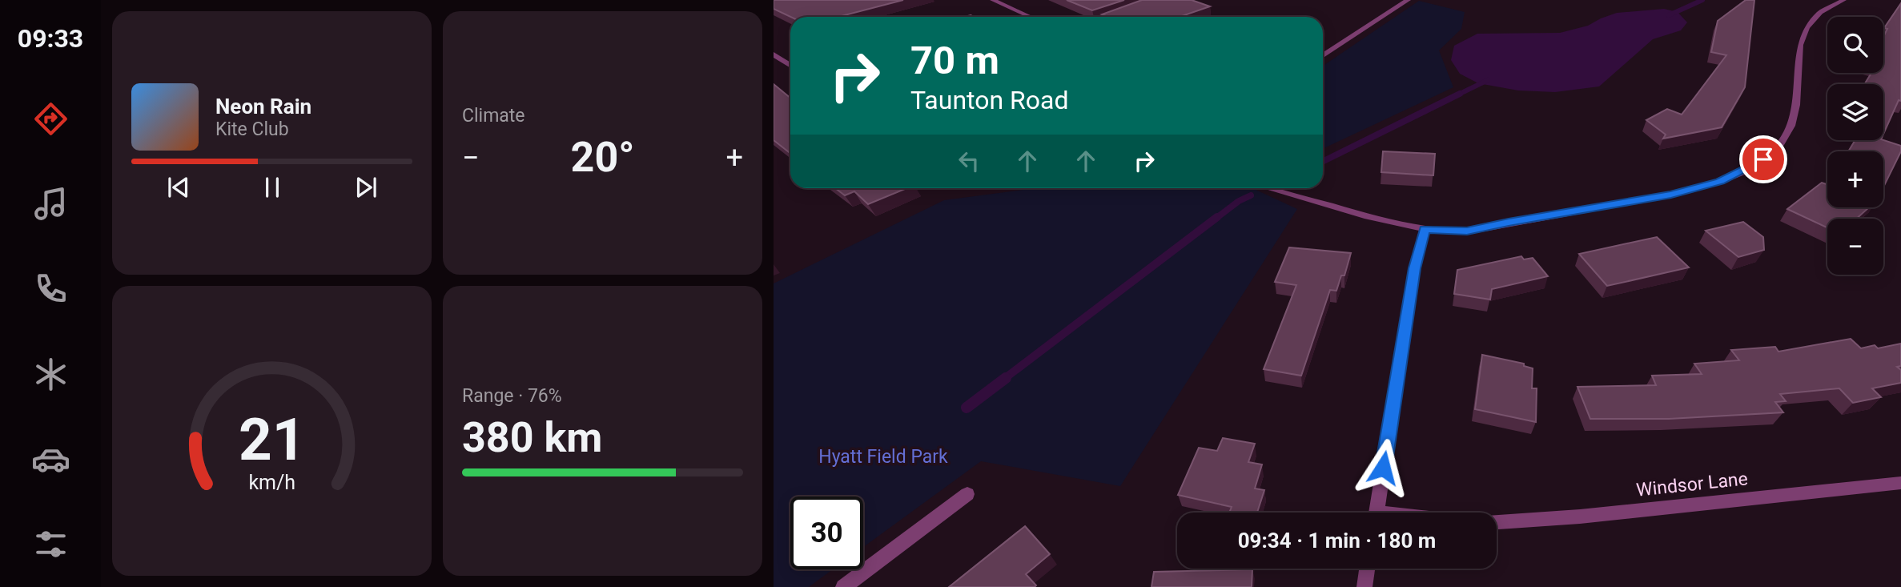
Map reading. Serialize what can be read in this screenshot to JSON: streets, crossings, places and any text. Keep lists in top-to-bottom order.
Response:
{
  "streets": {
    "street": ["Windsor Lane"]
  },
  "parks": ["Hyatt Field Park"],
  "page": {
    "tabs": "09:33",
    "tile": [
      "Climate",
      ["Range · 76%", "380 km"]
    ],
    "map_buttons": ["+", "−"],
    "turn": ["70 m", "Taunton Road"],
    "song": ["Neon Rain", "Kite Club"],
    "heat": ["−", "20°", "+"],
    "limit": "30",
    "trip": "09:34 · 1 min · 180 m",
    "gauge": ["21", "km/h"]
  }
}
